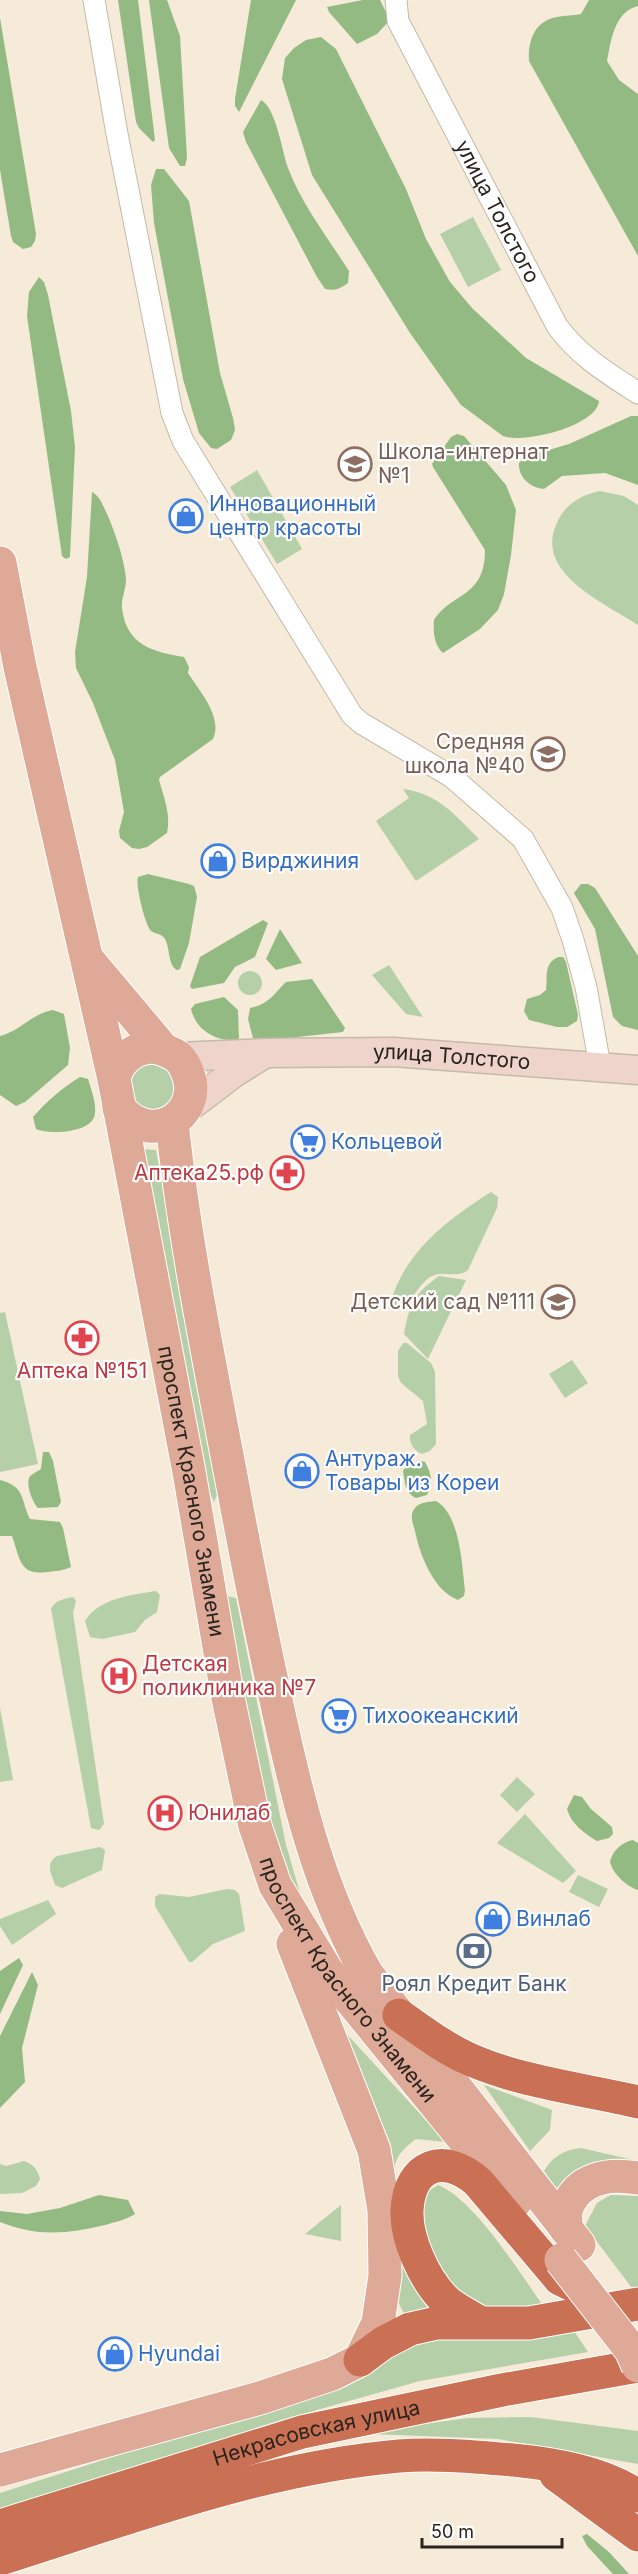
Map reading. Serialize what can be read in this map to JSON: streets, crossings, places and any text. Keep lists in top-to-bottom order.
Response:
{
  "streets": {
    "highway": ["Некрасовская улица"],
    "main road": ["улица Толстого", "проспект Красного Знамени"]
  },
  "crossings": [
    ["улица Толстого", "проспект Красного Знамени"],
    ["проспект Красного Знамени", "Некрасовская улица"]
  ],
  "places": {
    "school or university": ["Школа-интернат №1", "Средняя школа №40", "Детский сад №111"],
    "shop": [
      "Инновационный центр красоты",
      "Вирджиния",
      "Антураж. Товары из Кореи",
      "Винлаб",
      "Hyundai"
    ],
    "supermarket": ["Кольцевой", "Тихоокеанский"],
    "pharmacy": ["Аптека25.рф", "Аптека №151"],
    "hospital": ["Детская поликлиника №7", "Юнилаб"],
    "bank": ["Роял Кредит Банк"]
  },
  "scale_bar": "50 m"
}
